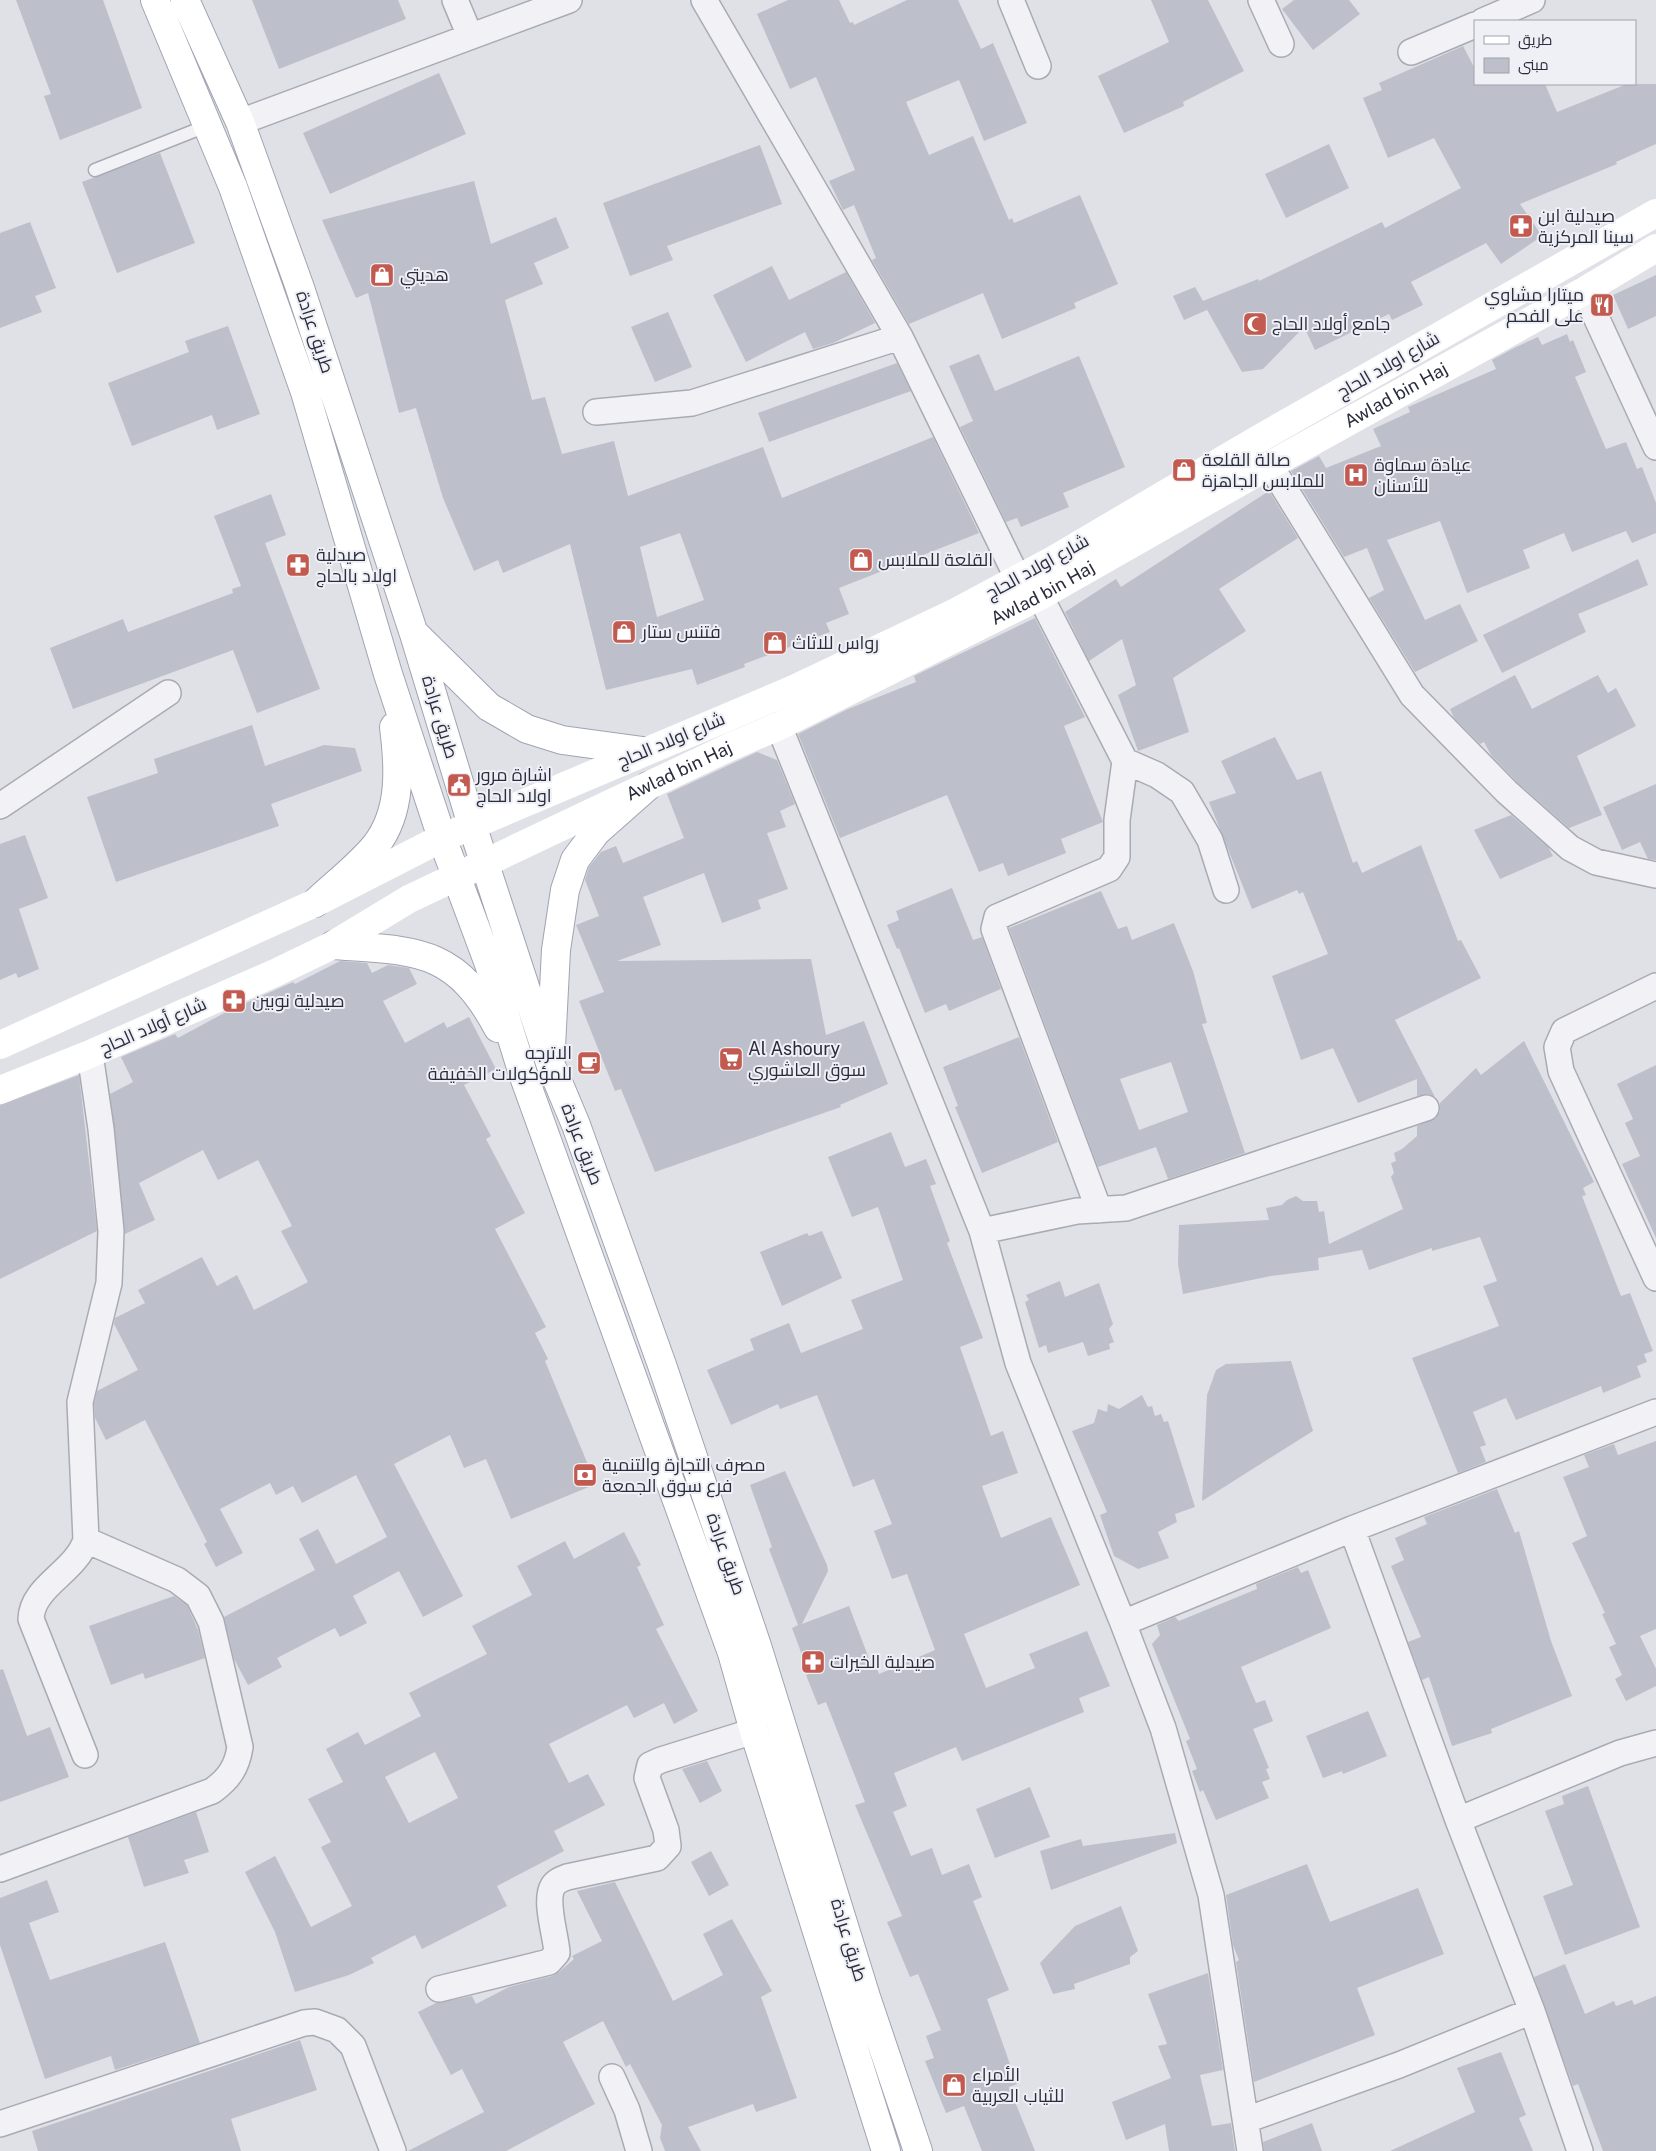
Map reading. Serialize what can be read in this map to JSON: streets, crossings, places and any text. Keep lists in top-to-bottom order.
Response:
{
  "streets": {
    "main road": [
      "طريق عرادة",
      "شارع اولاد الحاج",
      "Awlad bin Haj",
      "شارع أولاد الحاج"
    ]
  },
  "crossings": [
    ["طريق عرادة", "شارع اولاد الحاج"],
    ["طريق عرادة", "Awlad bin Haj"],
    ["Awlad bin Haj", "شارع أولاد الحاج"]
  ],
  "places": {
    "pharmacy": [
      "صيدلية ابن سينا المركزية",
      "صيدلية اولاد بالحاج",
      "صيدلية نوبين",
      "صيدلية الخيرات"
    ],
    "shop": [
      "هديتي",
      "صالة القلعة للملابس الجاهزة",
      "القلعة للملابس",
      "فتنس ستار",
      "رواس للاثاث",
      "الأمراء للثياب العربية"
    ],
    "restaurant": ["ميتارا مشاوي على الفحم"],
    "mosque": ["جامع أولاد الحاج"],
    "hospital": ["عيادة سماوة للأسنان"],
    "public building": ["اشارة مرور اولاد الحاج"],
    "supermarket": ["Al Ashoury سوق العاشوري"],
    "cafe": ["الاترجه للمؤكولات الخفيفة"],
    "bank": ["مصرف التجارة والتنمية فرع سوق الجمعة"]
  },
  "legend": ["طريق", "مبنى"]
}
